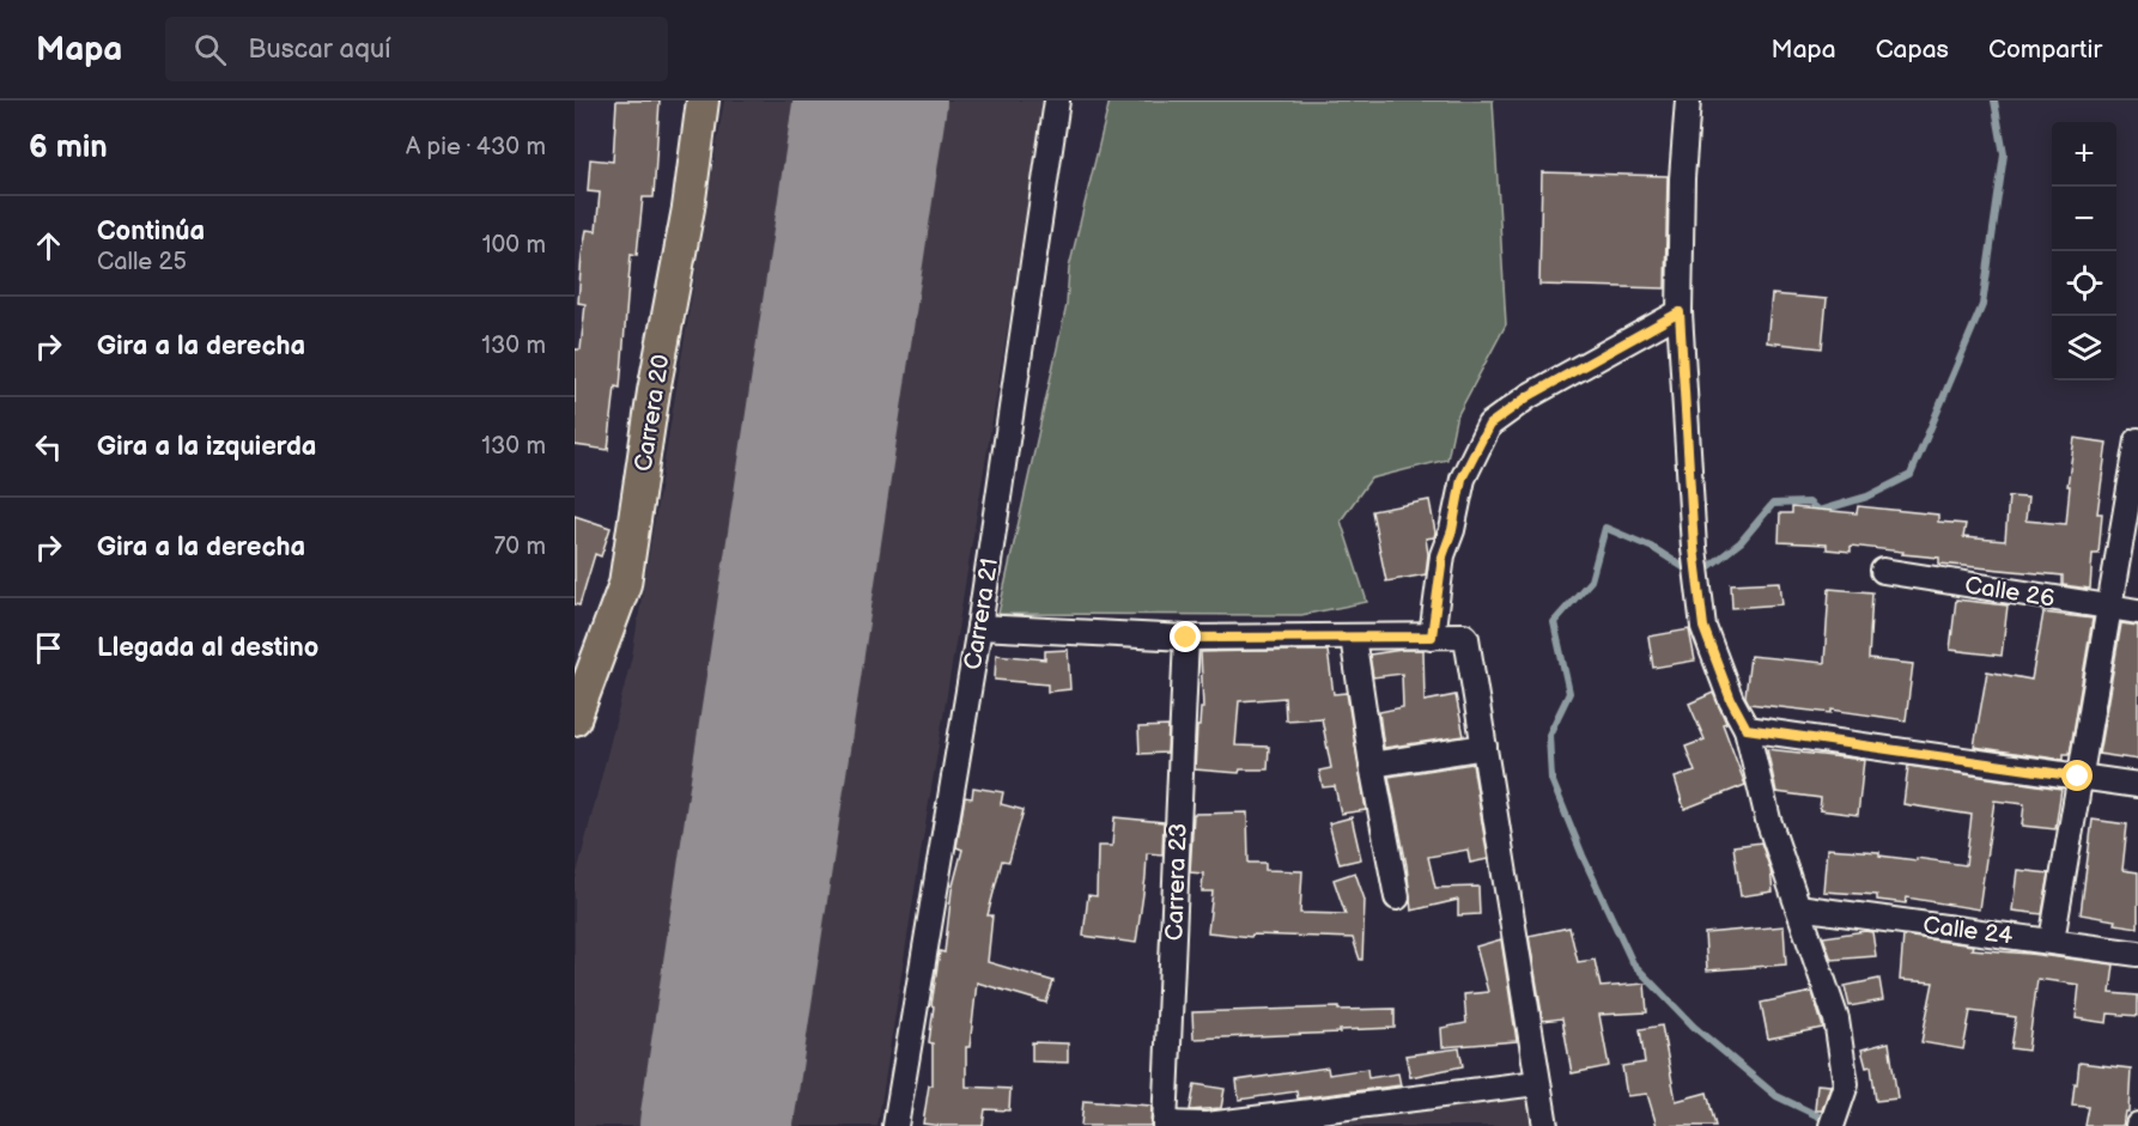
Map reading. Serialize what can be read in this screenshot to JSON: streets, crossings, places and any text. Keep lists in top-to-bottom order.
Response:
{
  "streets": {
    "main road": ["Carrera 20"],
    "street": [
      "Calle 26",
      "Carrera 21",
      "Carrera 23",
      "Calle 24"
    ]
  },
  "page": {
    "header": "Mapa",
    "search": "Buscar aquí",
    "nav": ["Mapa", "Capas", "Compartir"],
    "heading": ["6 min", "A pie · 430 m"],
    "map_buttons": ["+", "−"],
    "list": [
      ["Continúa", "Calle 25", "100 m"],
      ["Gira a la derecha", "130 m"],
      ["Gira a la izquierda", "130 m"],
      ["Gira a la derecha", "70 m"],
      "Llegada al destino"
    ]
  }
}
